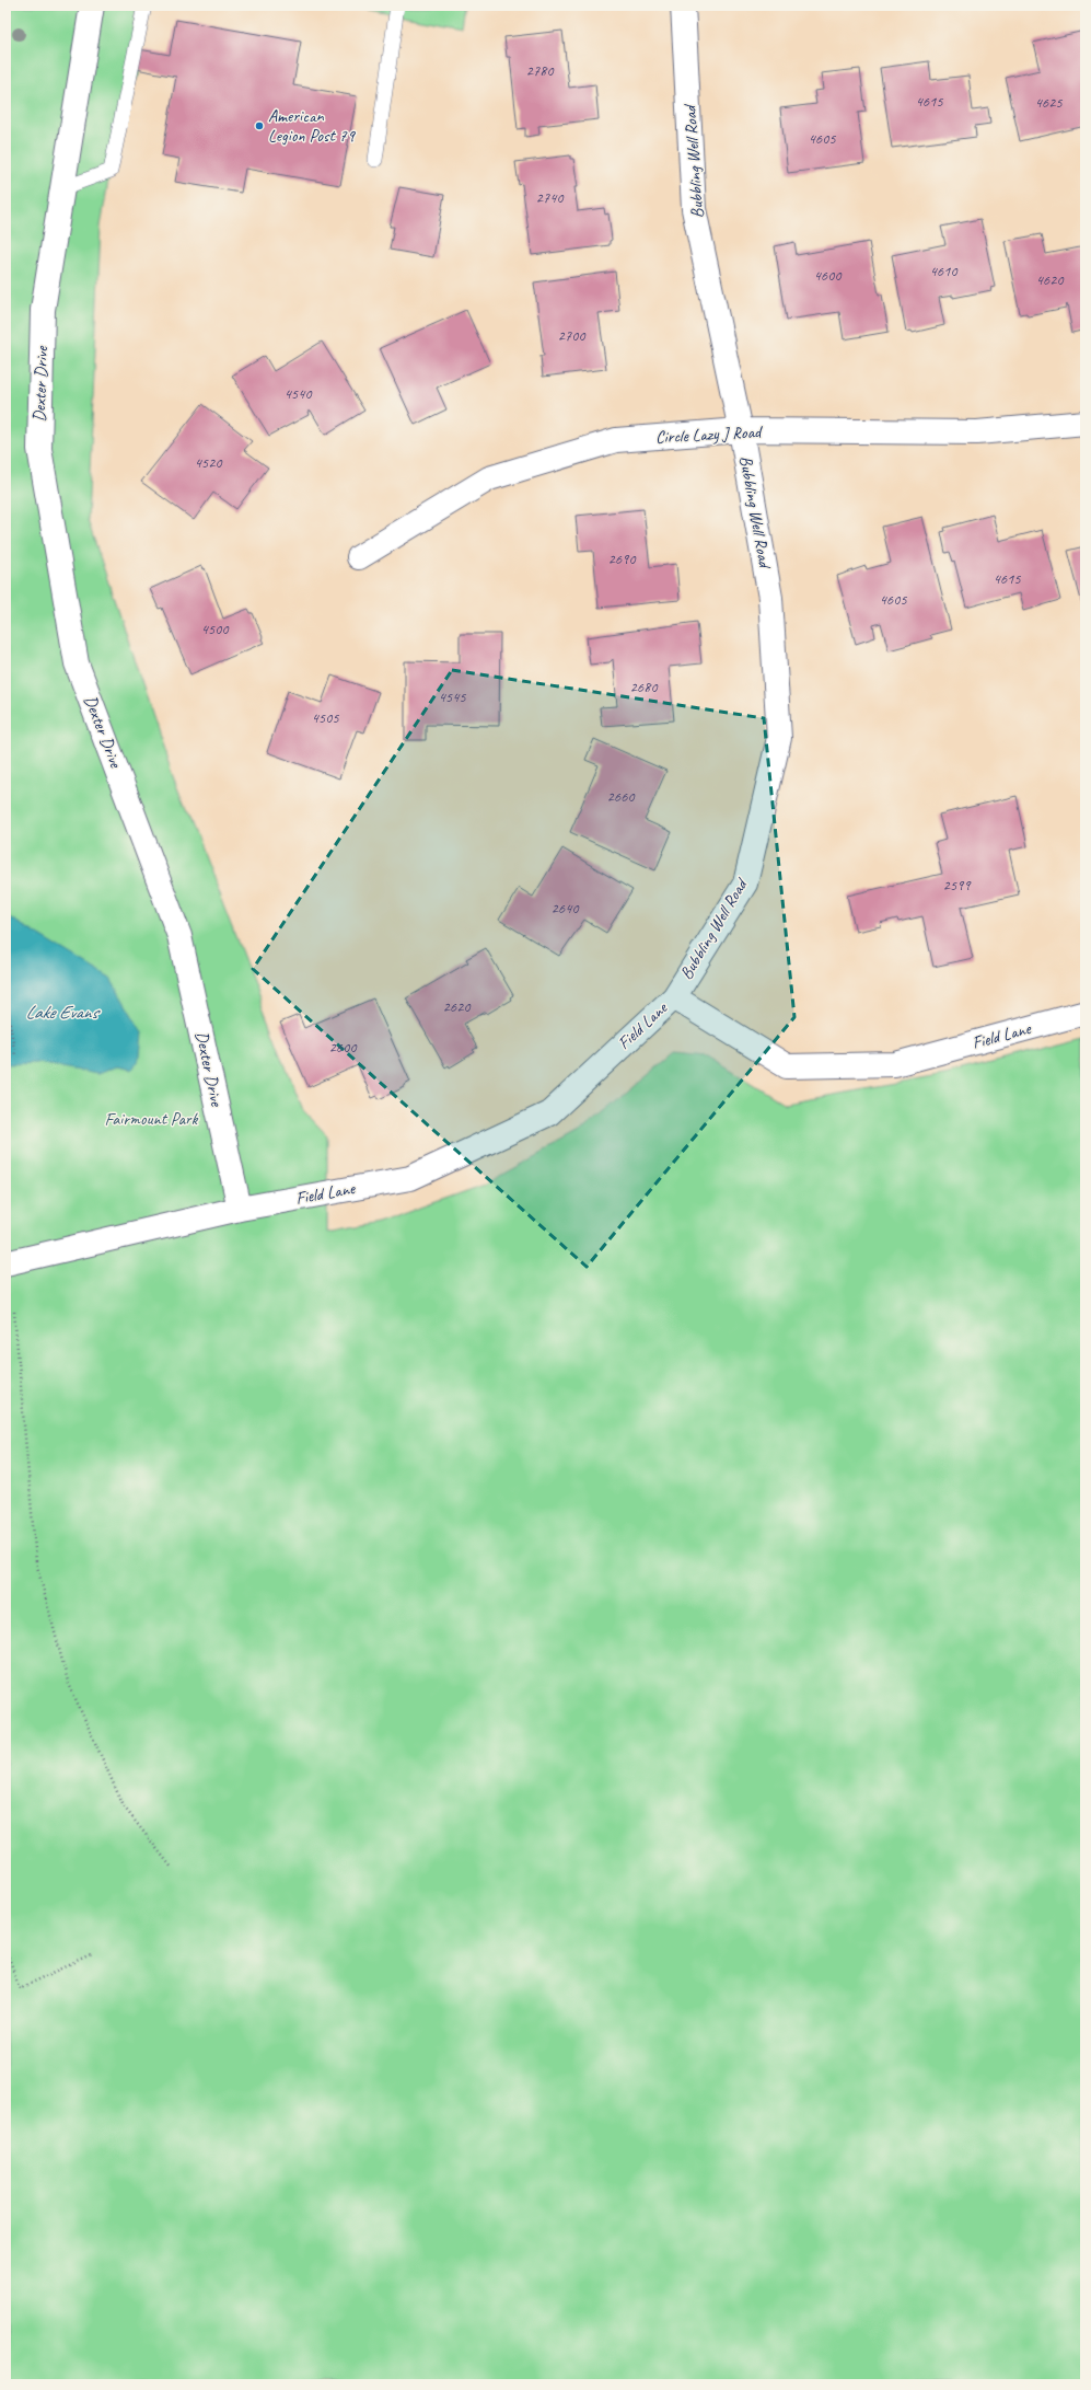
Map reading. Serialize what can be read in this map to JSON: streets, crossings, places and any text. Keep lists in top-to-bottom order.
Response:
{
  "streets": {
    "street": [
      "Bubbling Well Road",
      "Dexter Drive",
      "Circle Lazy J Road",
      "Field Lane"
    ]
  },
  "crossings": [
    ["Bubbling Well Road", "Circle Lazy J Road"],
    ["Bubbling Well Road", "Field Lane"],
    ["Dexter Drive", "Field Lane"]
  ],
  "water": ["Lake Evans"],
  "parks": ["Fairmount Park"],
  "places": ["American Legion Post 79"],
  "house_numbers": [
    "2780",
    "4615",
    "4625",
    "4605",
    "2740",
    "4610",
    "4600",
    "4620",
    "2700",
    "4540",
    "4520",
    "2690",
    "4615",
    "4605",
    "4500",
    "2680",
    "4545",
    "4505",
    "2660",
    "2599",
    "2640",
    "2620",
    "2600"
  ]
}
